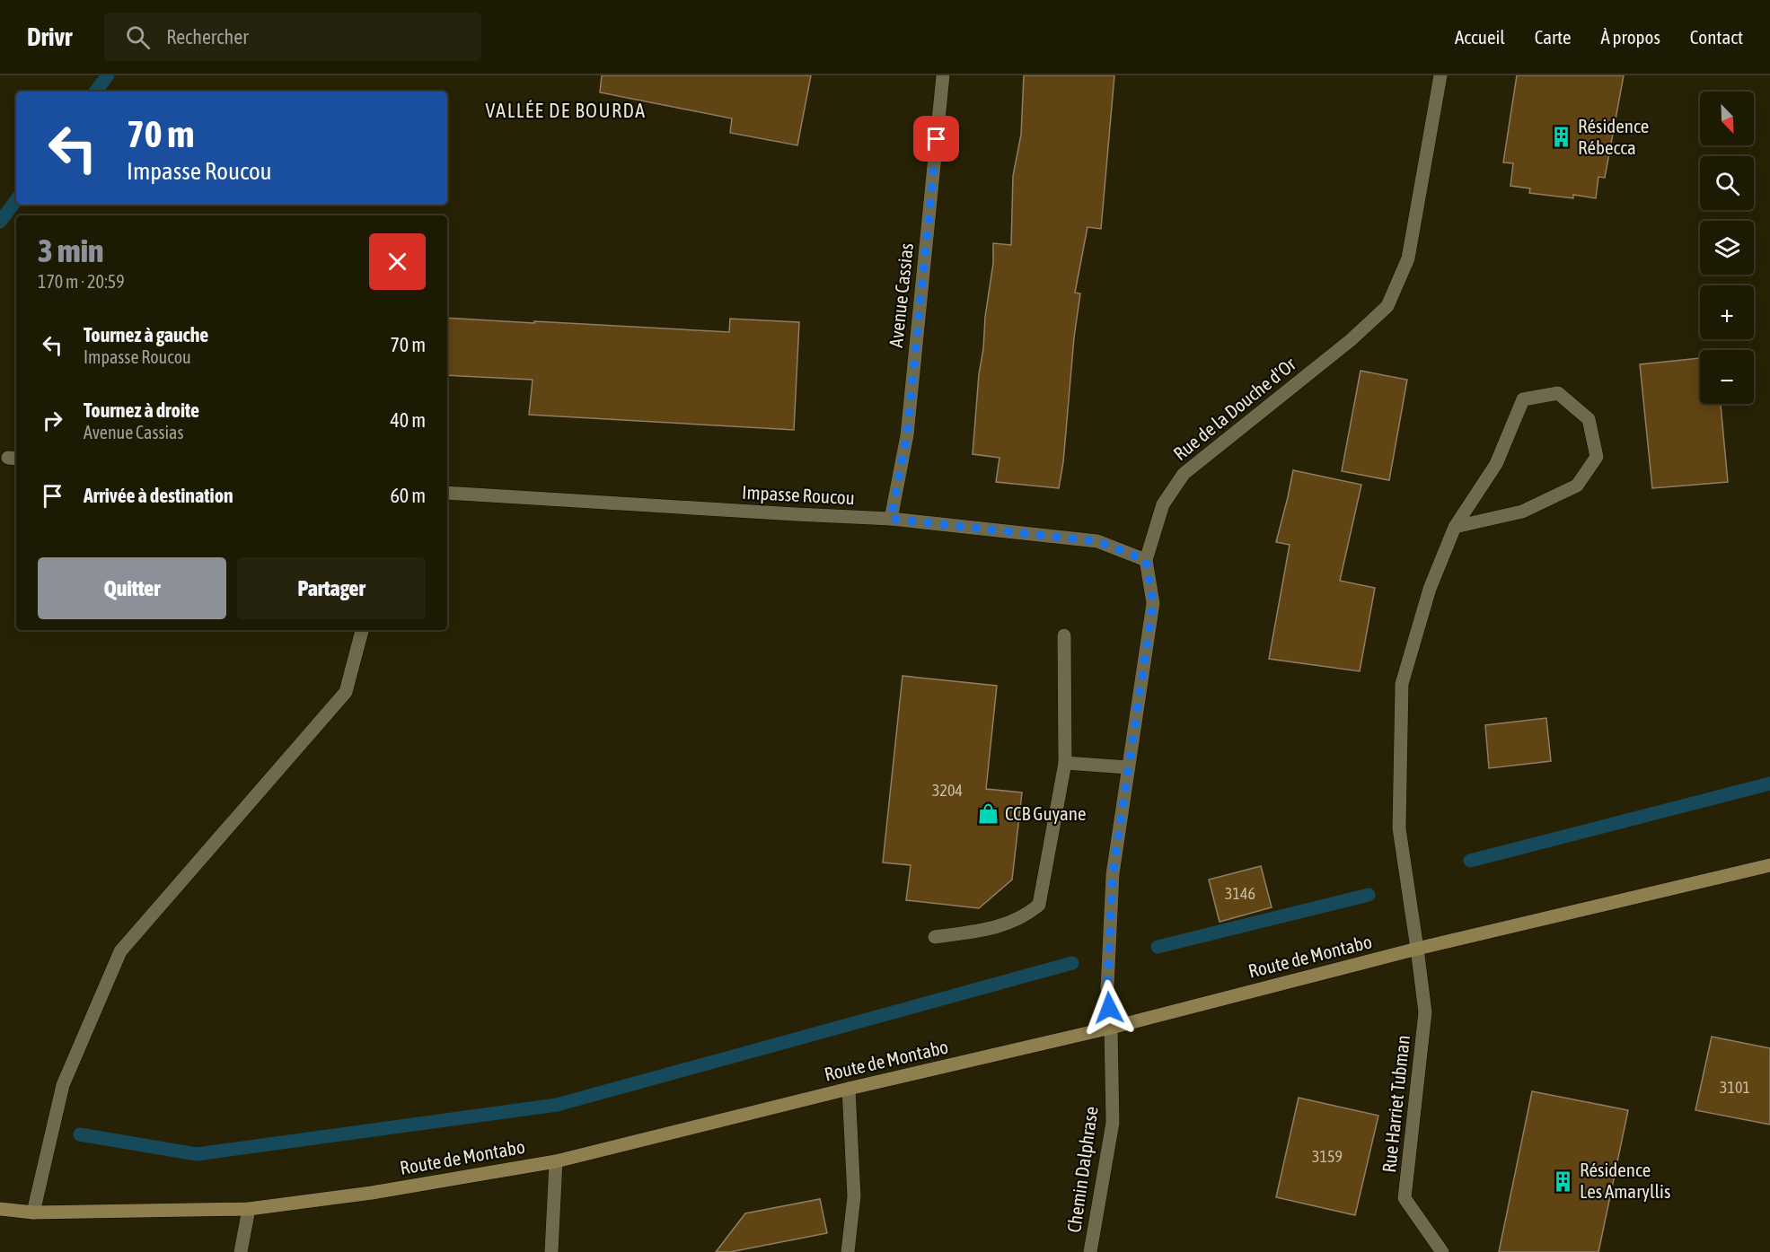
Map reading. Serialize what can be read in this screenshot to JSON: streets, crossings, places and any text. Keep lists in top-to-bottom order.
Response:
{
  "streets": {
    "main road": ["Route de Montabo"],
    "street": [
      "Avenue Cassias",
      "Rue de la Douche d'Or",
      "Impasse Roucou",
      "Rue Harriet Tubman",
      "Chemin Dalphrase"
    ]
  },
  "crossings": [
    ["Avenue Cassias", "Impasse Roucou"],
    ["Rue de la Douche d'Or", "Impasse Roucou"],
    ["Rue de la Douche d'Or", "Route de Montabo"],
    ["Rue de la Douche d'Or", "Chemin Dalphrase"],
    ["Route de Montabo", "Rue Harriet Tubman"],
    ["Route de Montabo", "Chemin Dalphrase"]
  ],
  "districts": ["VALLÉE DE BOURDA"],
  "places": {
    "building": ["Résidence Rébecca", "Résidence Les Amaryllis"],
    "shop": ["CCB Guyane"]
  },
  "house_numbers": [
    "3204",
    "3146",
    "3101",
    "3159"
  ],
  "north": "bottom right",
  "page": {
    "header": "Drivr",
    "search": "Rechercher",
    "nav": [
      "Accueil",
      "Carte",
      "À propos",
      "Contact"
    ],
    "map_buttons": ["+", "−"],
    "turn": ["70 m", "Impasse Roucou"],
    "heading": ["3 min", "170 m · 20:59"],
    "list": [
      {
        "name": "Tournez à gauche",
        "note": "Impasse Roucou",
        "value": "70 m"
      },
      {
        "name": "Tournez à droite",
        "note": "Avenue Cassias",
        "value": "40 m"
      },
      {
        "name": "Arrivée à destination",
        "value": "60 m"
      }
    ],
    "buttons": ["Quitter", "Partager"]
  }
}
